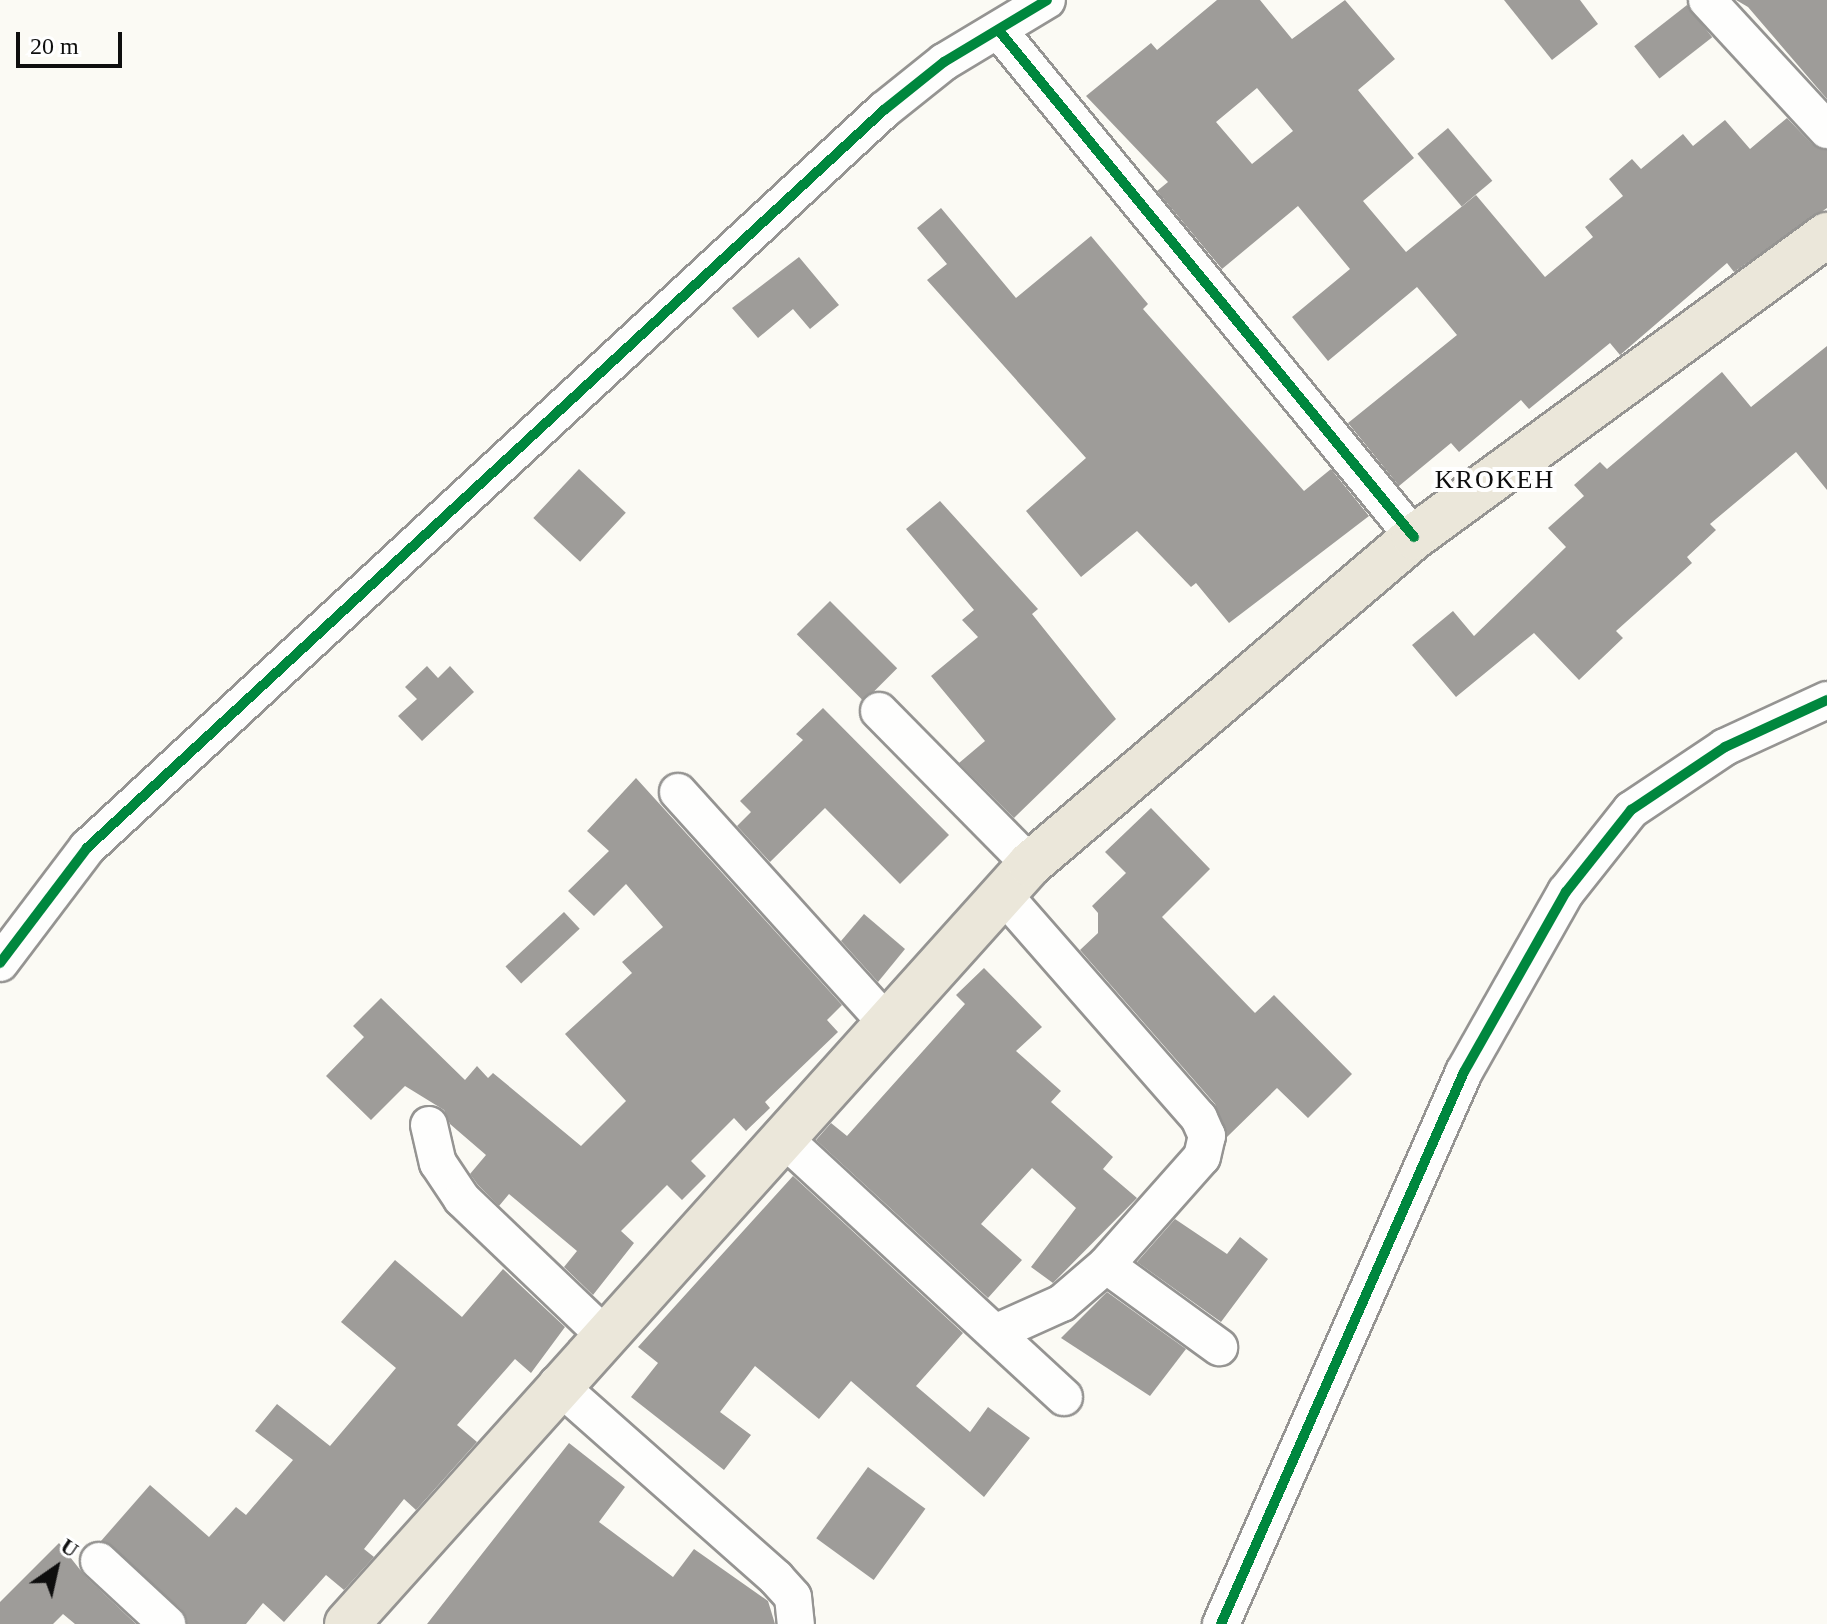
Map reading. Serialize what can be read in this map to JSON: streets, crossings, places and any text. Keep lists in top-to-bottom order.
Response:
{
  "districts": ["KROKEH"],
  "scale_bar": "20 m",
  "north": "top right"
}
